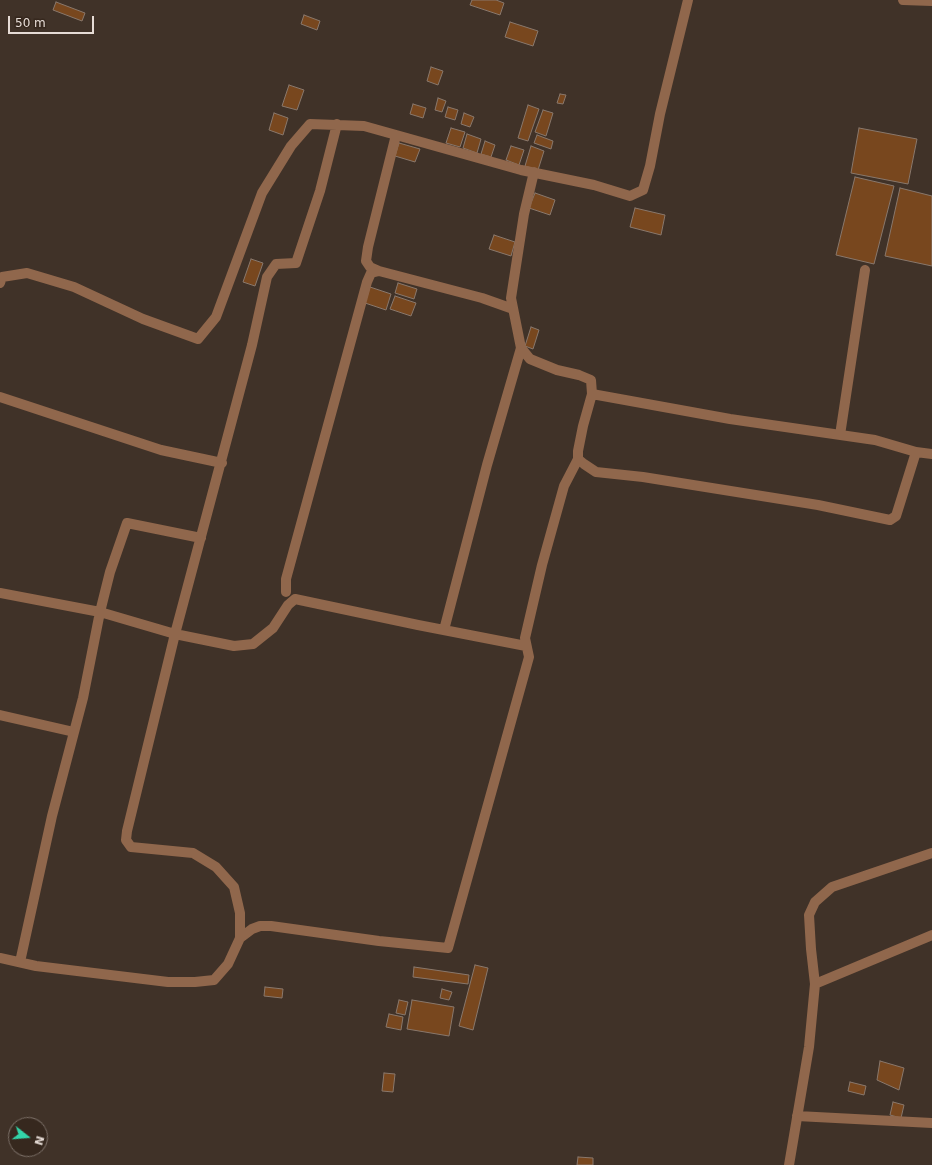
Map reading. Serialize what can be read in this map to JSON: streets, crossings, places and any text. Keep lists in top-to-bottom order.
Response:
{
  "scale_bar": "50 m",
  "north": "right"
}
